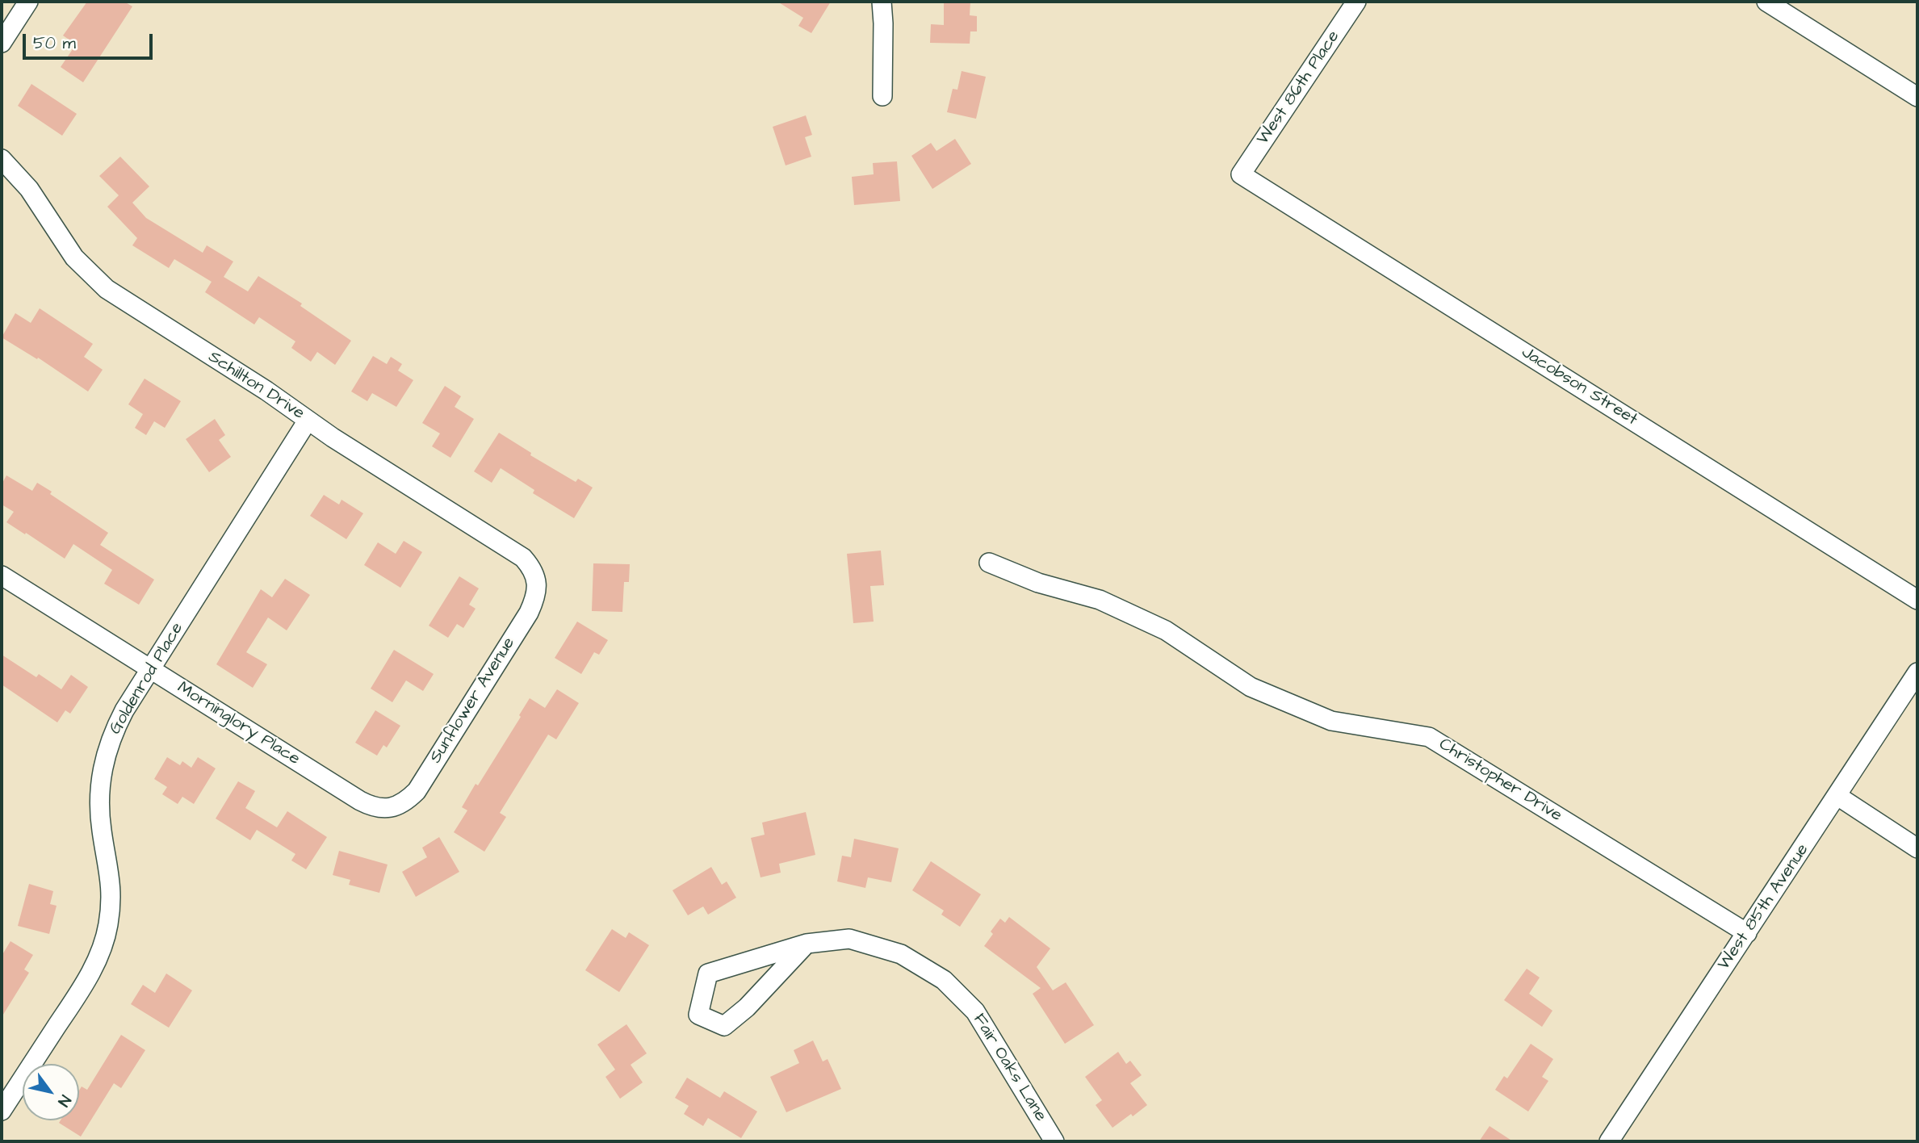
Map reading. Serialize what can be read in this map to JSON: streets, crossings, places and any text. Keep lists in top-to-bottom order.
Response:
{
  "streets": {
    "street": [
      "West 86th Place",
      "Schillton Drive",
      "Jacobson Street",
      "Goldenrod Place",
      "Sunflower Avenue",
      "Morninglory Place",
      "Christopher Drive",
      "West 85th Avenue",
      "Fair Oaks Lane"
    ]
  },
  "crossings": [
    ["West 86th Place", "Jacobson Street"],
    ["Schillton Drive", "Goldenrod Place"],
    ["Schillton Drive", "Sunflower Avenue"],
    ["Goldenrod Place", "Morninglory Place"],
    ["Sunflower Avenue", "Morninglory Place"],
    ["Christopher Drive", "West 85th Avenue"]
  ],
  "scale_bar": "50 m",
  "north": "bottom right"
}
